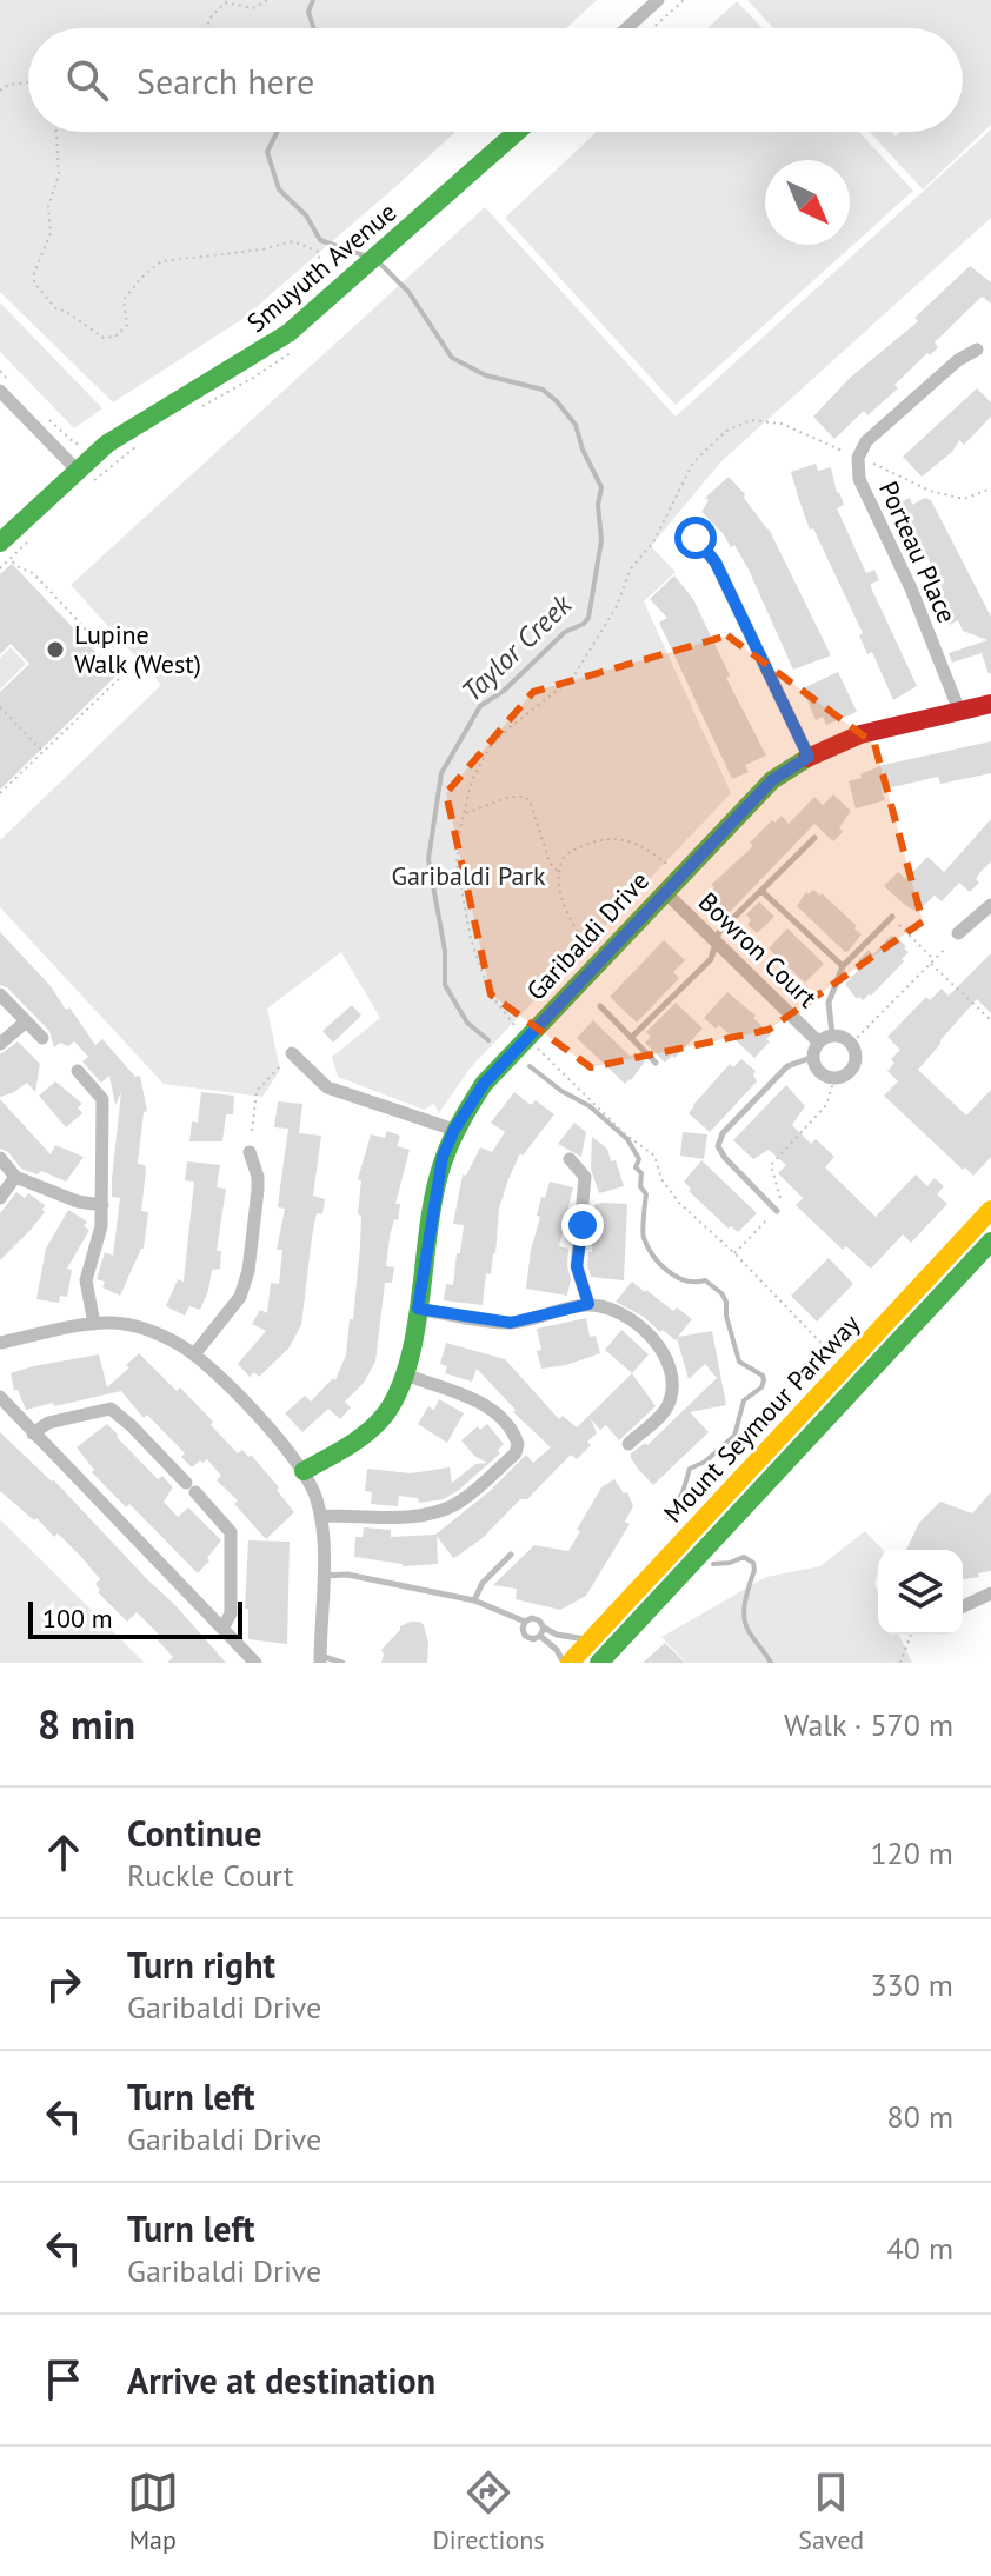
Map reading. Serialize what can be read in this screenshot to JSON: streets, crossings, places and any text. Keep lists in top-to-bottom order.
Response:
{
  "streets": {
    "street": [
      "Smuyuth Avenue",
      "Porteau Place",
      "Garibaldi Drive",
      "Bowron Court",
      "Mount Seymour Parkway"
    ]
  },
  "crossings": [
    ["Porteau Place", "Garibaldi Drive"],
    ["Garibaldi Drive", "Bowron Court"]
  ],
  "water": ["Taylor Creek"],
  "parks": ["Garibaldi Park"],
  "places": ["Lupine Walk (West)"],
  "scale_bar": "100 m",
  "north": "bottom right",
  "page": {
    "search": "Search here",
    "scale": "100 m",
    "heading": ["8 min", "Walk · 570 m"],
    "list": [
      ["Continue", "Ruckle Court", "120 m"],
      ["Turn right", "Garibaldi Drive", "330 m"],
      ["Turn left", "Garibaldi Drive", "80 m"],
      ["Turn left", "Garibaldi Drive", "40 m"],
      "Arrive at destination"
    ],
    "nav": ["Map", "Directions", "Saved"]
  }
}
